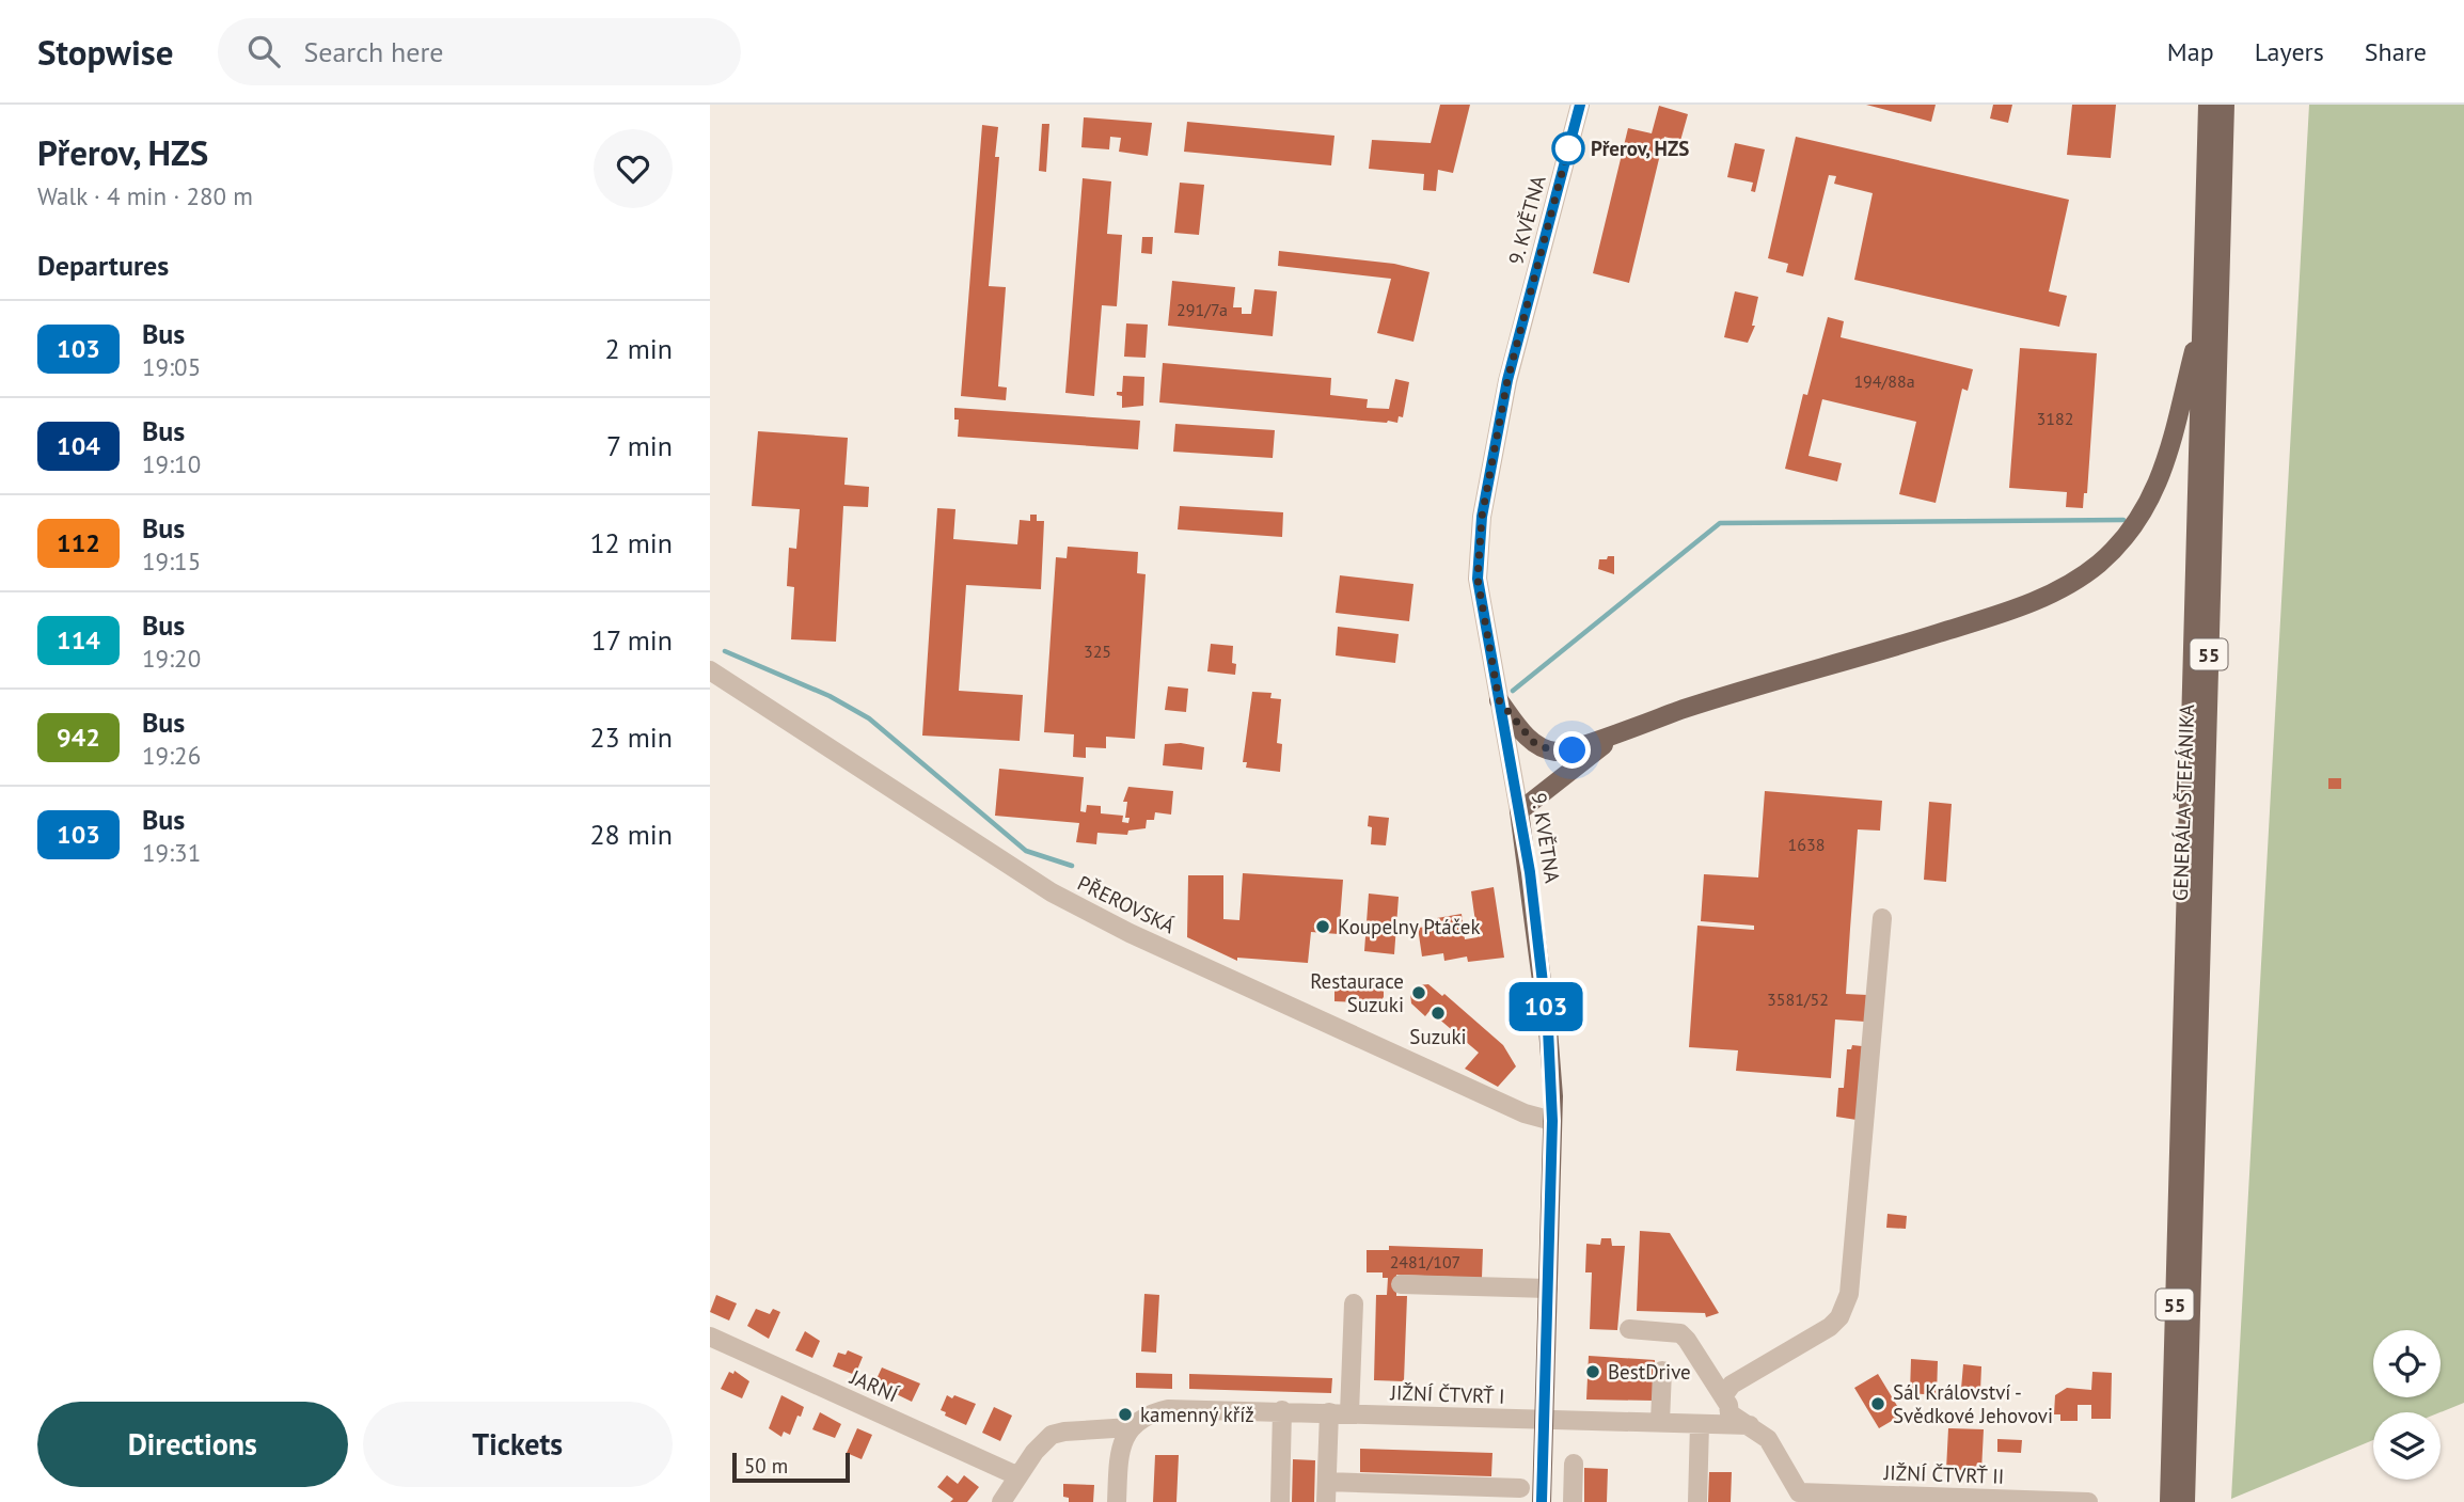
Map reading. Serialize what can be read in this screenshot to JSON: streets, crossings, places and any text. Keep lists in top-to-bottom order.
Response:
{
  "streets": {
    "main road": ["9. KVĚTNA", "55", "GENERÁLA ŠTEFÁNIKA"],
    "street": [
      "PŘEROVSKÁ",
      "JARNÍ",
      "JIŽNÍ ČTVRŤ I",
      "JIŽNÍ ČTVRŤ II"
    ]
  },
  "crossings": [
    ["9. KVĚTNA", "PŘEROVSKÁ"],
    ["9. KVĚTNA", "JIŽNÍ ČTVRŤ I"],
    ["JARNÍ", "JIŽNÍ ČTVRŤ I"]
  ],
  "places": [
    "Přerov, HZS",
    "Koupelny Ptáček",
    "Restaurace Suzuki",
    "Suzuki",
    "BestDrive",
    "Sál Království - Svědkové Jehovovi",
    "kamenný kříž"
  ],
  "lines": ["bus line 103"],
  "house_numbers": [
    "291/7a",
    "194/88a",
    "3182",
    "325",
    "1638",
    "3581/52",
    "2481/107"
  ],
  "scale_bar": "50 m",
  "page": {
    "header": "Stopwise",
    "search": "Search here",
    "nav": ["Map", "Layers", "Share"],
    "heading": [
      ["Přerov, HZS", "Walk · 4 min · 280 m"],
      "Departures"
    ],
    "on_map": "103",
    "list": [
      {
        "mark": "103",
        "name": "Bus",
        "note": "19:05",
        "value": "2 min"
      },
      {
        "mark": "104",
        "name": "Bus",
        "note": "19:10",
        "value": "7 min"
      },
      {
        "mark": "112",
        "name": "Bus",
        "note": "19:15",
        "value": "12 min"
      },
      {
        "mark": "114",
        "name": "Bus",
        "note": "19:20",
        "value": "17 min"
      },
      {
        "mark": "942",
        "name": "Bus",
        "note": "19:26",
        "value": "23 min"
      },
      {
        "mark": "103",
        "name": "Bus",
        "note": "19:31",
        "value": "28 min"
      }
    ],
    "buttons": ["Directions", "Tickets"],
    "scale": "50 m"
  }
}
